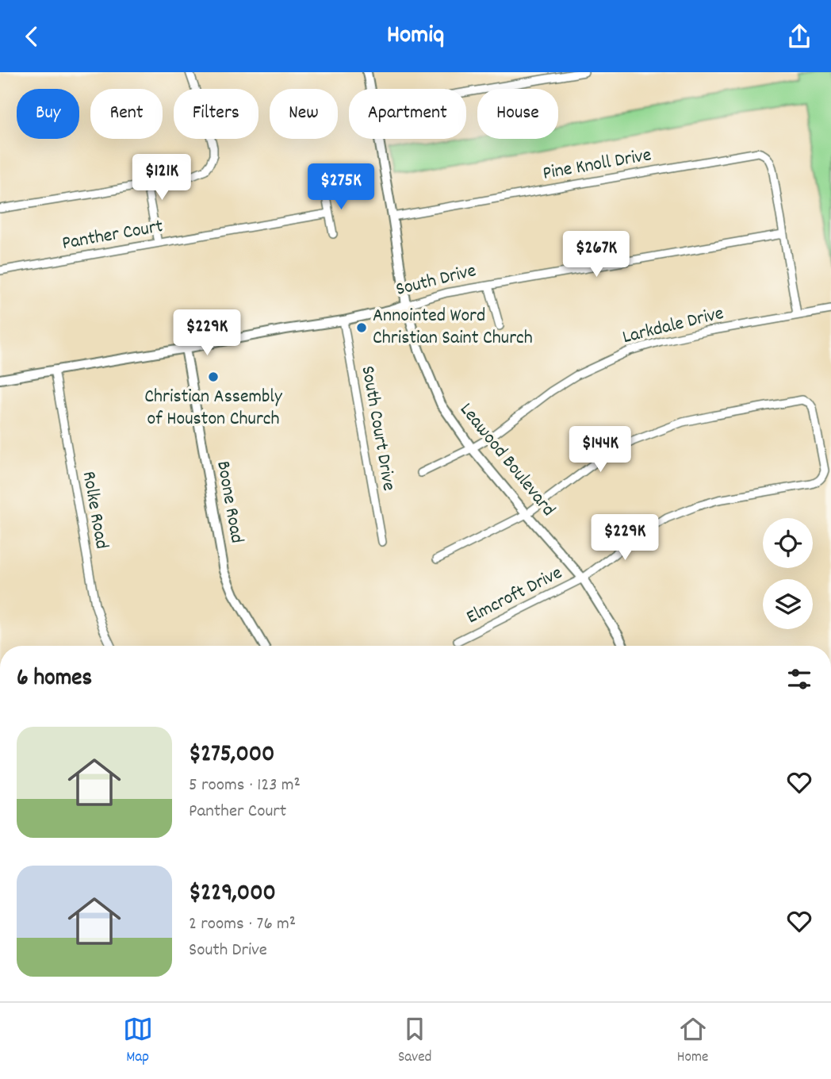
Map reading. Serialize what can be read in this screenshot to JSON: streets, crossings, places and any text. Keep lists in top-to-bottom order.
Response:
{
  "streets": {
    "street": [
      "Pine Knoll Drive",
      "Panther Court",
      "South Drive",
      "Larkdale Drive",
      "South Court Drive",
      "Leawood Boulevard",
      "Boone Road",
      "Rolke Road",
      "Elmcroft Drive"
    ]
  },
  "crossings": [
    ["Pine Knoll Drive", "South Drive"],
    ["Pine Knoll Drive", "Larkdale Drive"],
    ["Pine Knoll Drive", "Leawood Boulevard"],
    ["South Drive", "South Court Drive"],
    ["South Drive", "Leawood Boulevard"],
    ["South Drive", "Boone Road"],
    ["South Drive", "Rolke Road"],
    ["Larkdale Drive", "Leawood Boulevard"],
    ["Leawood Boulevard", "Elmcroft Drive"]
  ],
  "places": ["Annointed Word Christian Saint Church", "Christian Assembly of Houston Church"],
  "page": {
    "header": "Homiq",
    "chip": [
      "Buy",
      "Rent",
      "Filters",
      "New",
      "Apartment",
      "House"
    ],
    "price": [
      "$121K",
      "$275K",
      "$267K",
      "$229K",
      "$144K",
      "$229K"
    ],
    "heading": "6 homes",
    "list": [
      {
        "name": "$275,000",
        "note": "5 rooms · 123 m² · Panther Court"
      },
      {
        "name": "$229,000",
        "note": "2 rooms · 76 m² · South Drive"
      }
    ],
    "tabs": ["Map", "Saved", "Home"]
  }
}
